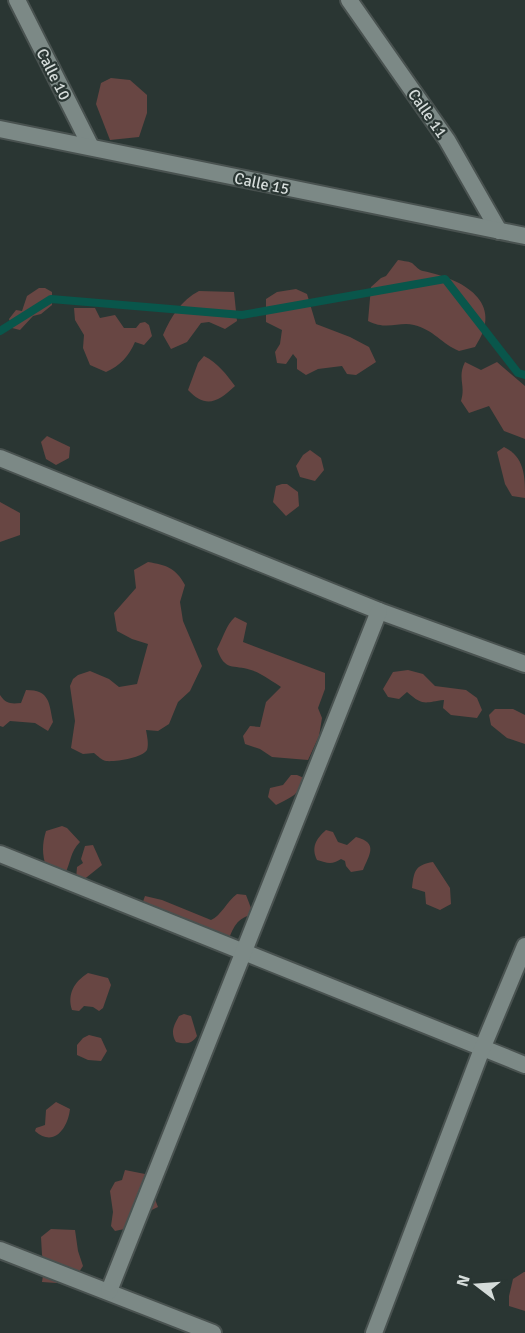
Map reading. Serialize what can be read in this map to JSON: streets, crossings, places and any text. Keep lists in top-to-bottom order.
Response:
{
  "streets": {
    "street": ["Calle 10", "Calle 11", "Calle 15"]
  },
  "crossings": [
    ["Calle 10", "Calle 15"],
    ["Calle 11", "Calle 15"]
  ],
  "north": "left"
}
